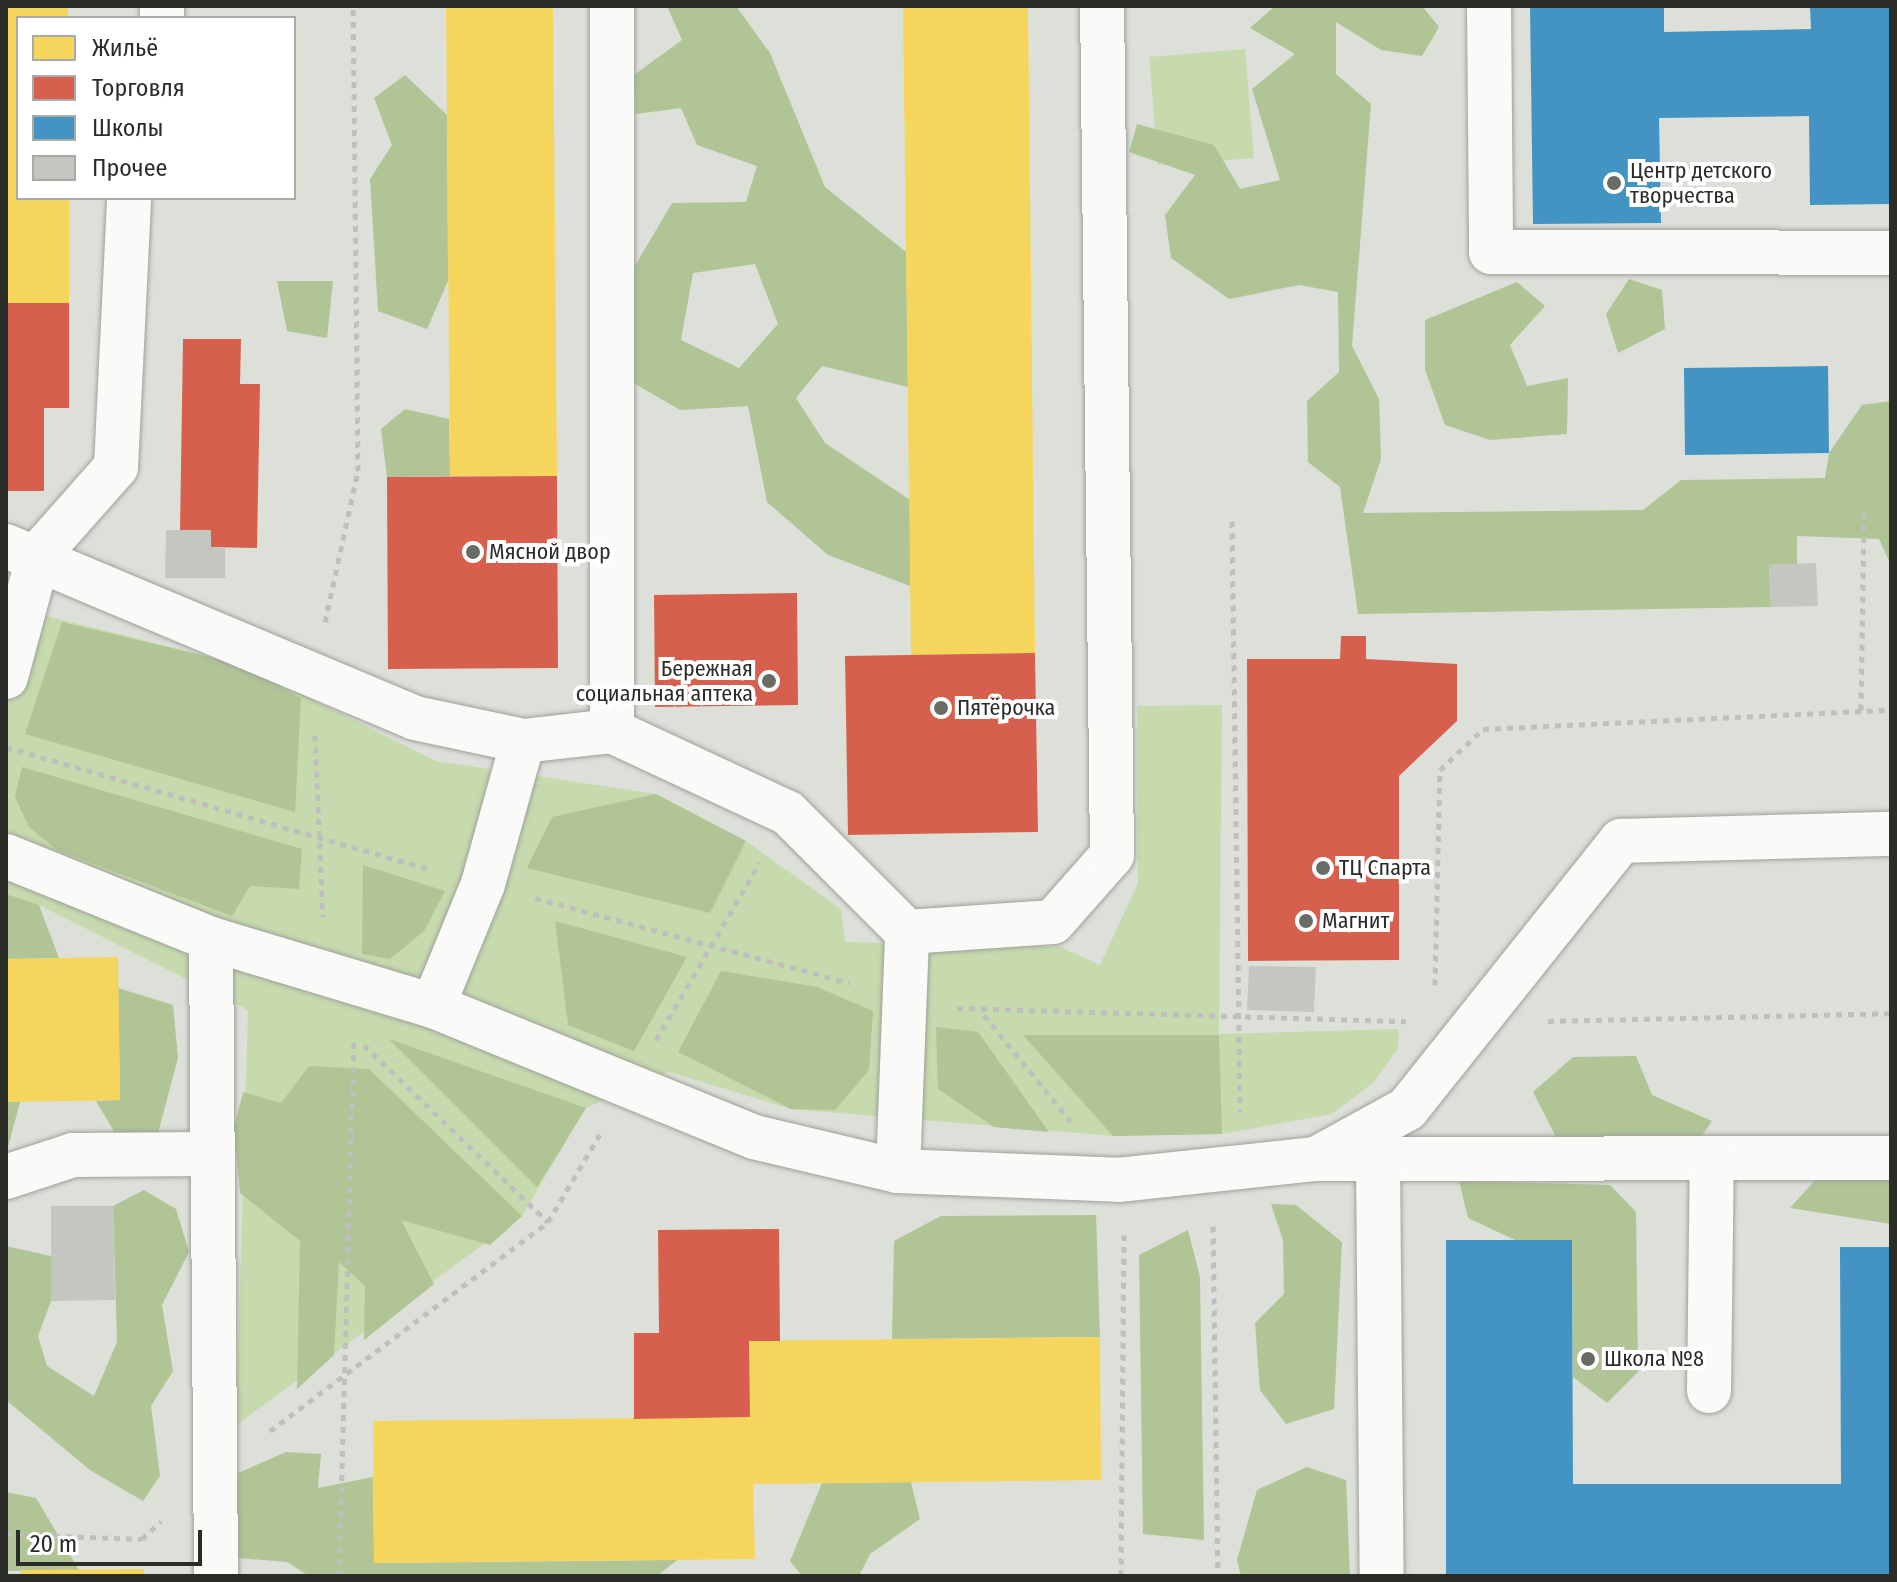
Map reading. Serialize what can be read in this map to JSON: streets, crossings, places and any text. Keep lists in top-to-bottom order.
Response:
{
  "places": [
    "Центр детского творчества",
    "Мясной двор",
    "Бережная социальная аптека",
    "Пятёрочка",
    "ТЦ Спарта",
    "Магнит",
    "Школа №8"
  ],
  "legend": [
    "Жильё",
    "Торговля",
    "Школы",
    "Прочее"
  ],
  "scale_bar": "20 m"
}
